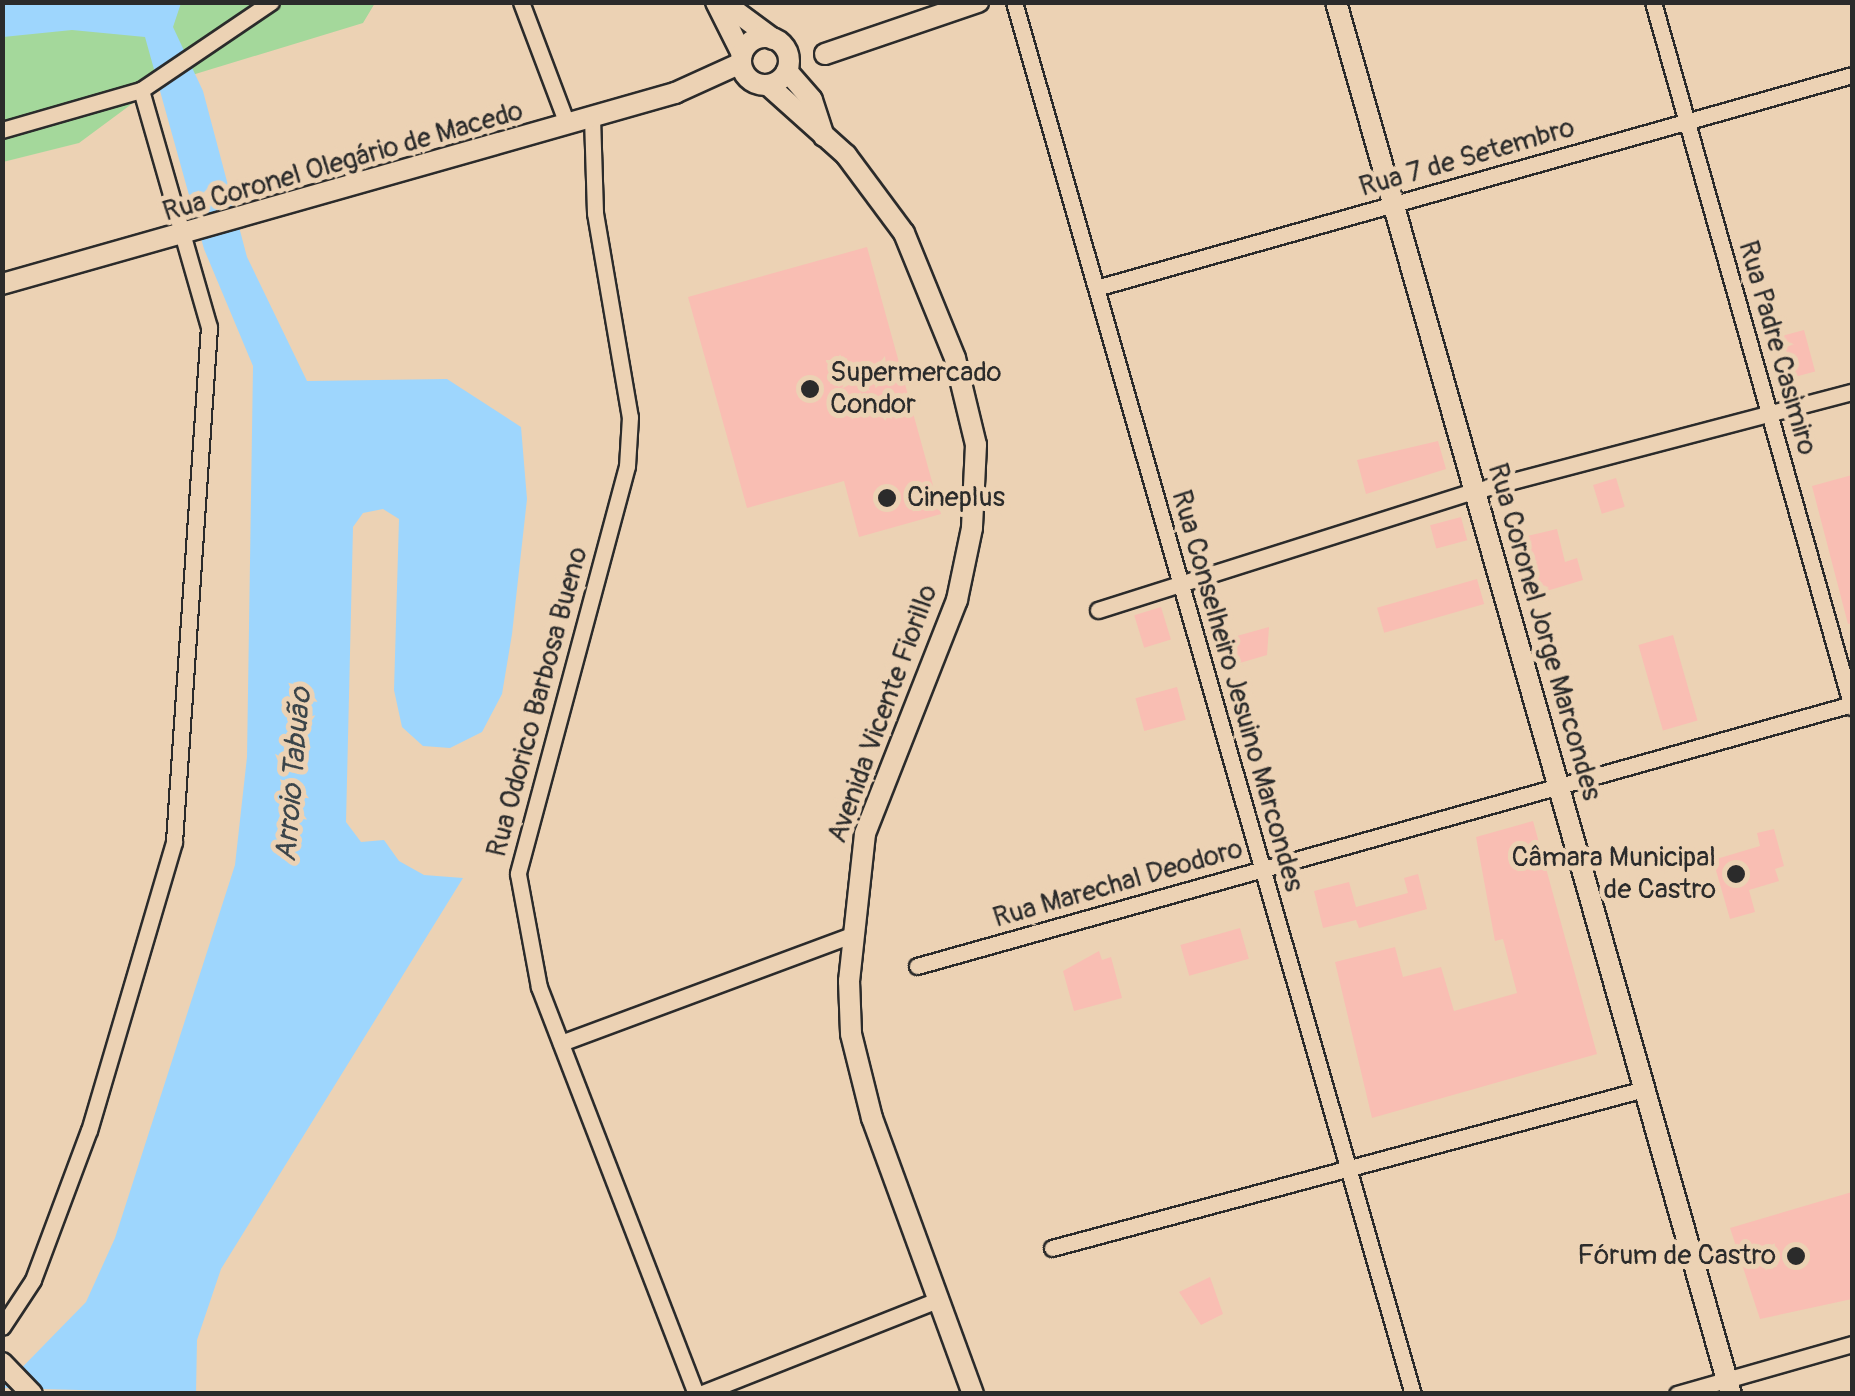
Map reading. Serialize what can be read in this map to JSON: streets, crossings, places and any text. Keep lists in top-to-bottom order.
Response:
{
  "streets": {
    "street": [
      "Rua 7 de Setembro",
      "Rua Coronel Olegário de Macedo",
      "Rua Padre Casimiro",
      "Rua Coronel Jorge Marcondes",
      "Rua Conselheiro Jesuino Marcondes",
      "Rua Odorico Barbosa Bueno",
      "Avenida Vicente Fiorillo",
      "Rua Marechal Deodoro"
    ]
  },
  "crossings": [
    ["Rua 7 de Setembro", "Rua Padre Casimiro"],
    ["Rua 7 de Setembro", "Rua Coronel Jorge Marcondes"],
    ["Rua 7 de Setembro", "Rua Conselheiro Jesuino Marcondes"],
    ["Rua Coronel Olegário de Macedo", "Rua Odorico Barbosa Bueno"],
    ["Rua Padre Casimiro", "Rua Marechal Deodoro"],
    ["Rua Coronel Jorge Marcondes", "Rua Marechal Deodoro"],
    ["Rua Conselheiro Jesuino Marcondes", "Rua Marechal Deodoro"]
  ],
  "water": ["Arroio Tabuão"],
  "places": [
    "Supermercado Condor",
    "Cineplus",
    "Câmara Municipal de Castro",
    "Fórum de Castro"
  ]
}
